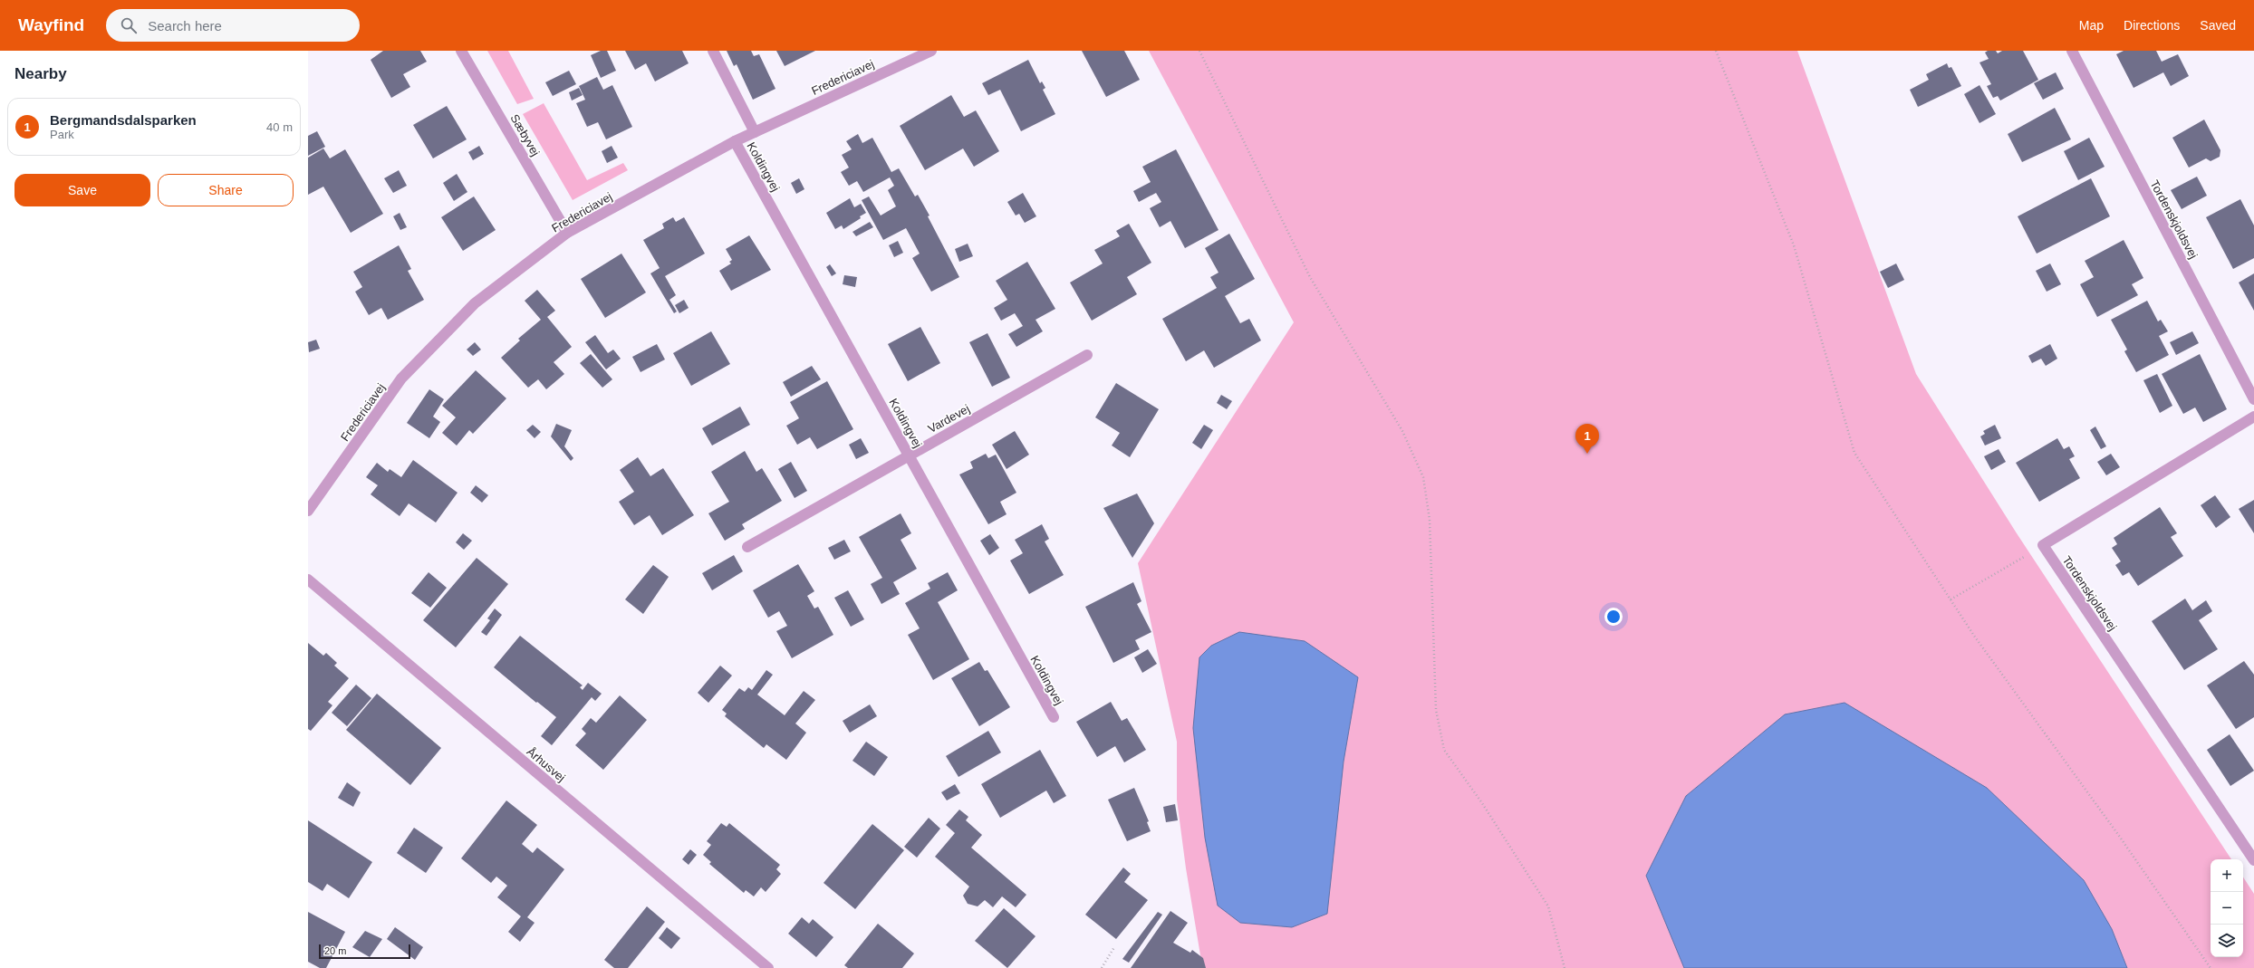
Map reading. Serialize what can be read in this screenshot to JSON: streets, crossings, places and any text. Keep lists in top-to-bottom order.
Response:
{
  "streets": {
    "street": [
      "Fredericiavej",
      "Sæbyvej",
      "Koldingvej",
      "Tordenskjoldsvej",
      "Vardevej",
      "Århusvej"
    ]
  },
  "crossings": [
    ["Fredericiavej", "Sæbyvej"],
    ["Fredericiavej", "Koldingvej"],
    ["Koldingvej", "Vardevej"]
  ],
  "scale_bar": "20 m",
  "page": {
    "header": "Wayfind",
    "search": "Search here",
    "nav": ["Map", "Directions", "Saved"],
    "heading": "Nearby",
    "list": [
      {
        "mark": "1",
        "name": "Bergmandsdalsparken",
        "note": "Park",
        "value": "40 m"
      }
    ],
    "buttons": ["Save", "Share"],
    "pins": "1",
    "map_buttons": ["+", "−"],
    "scale": "20 m"
  }
}
